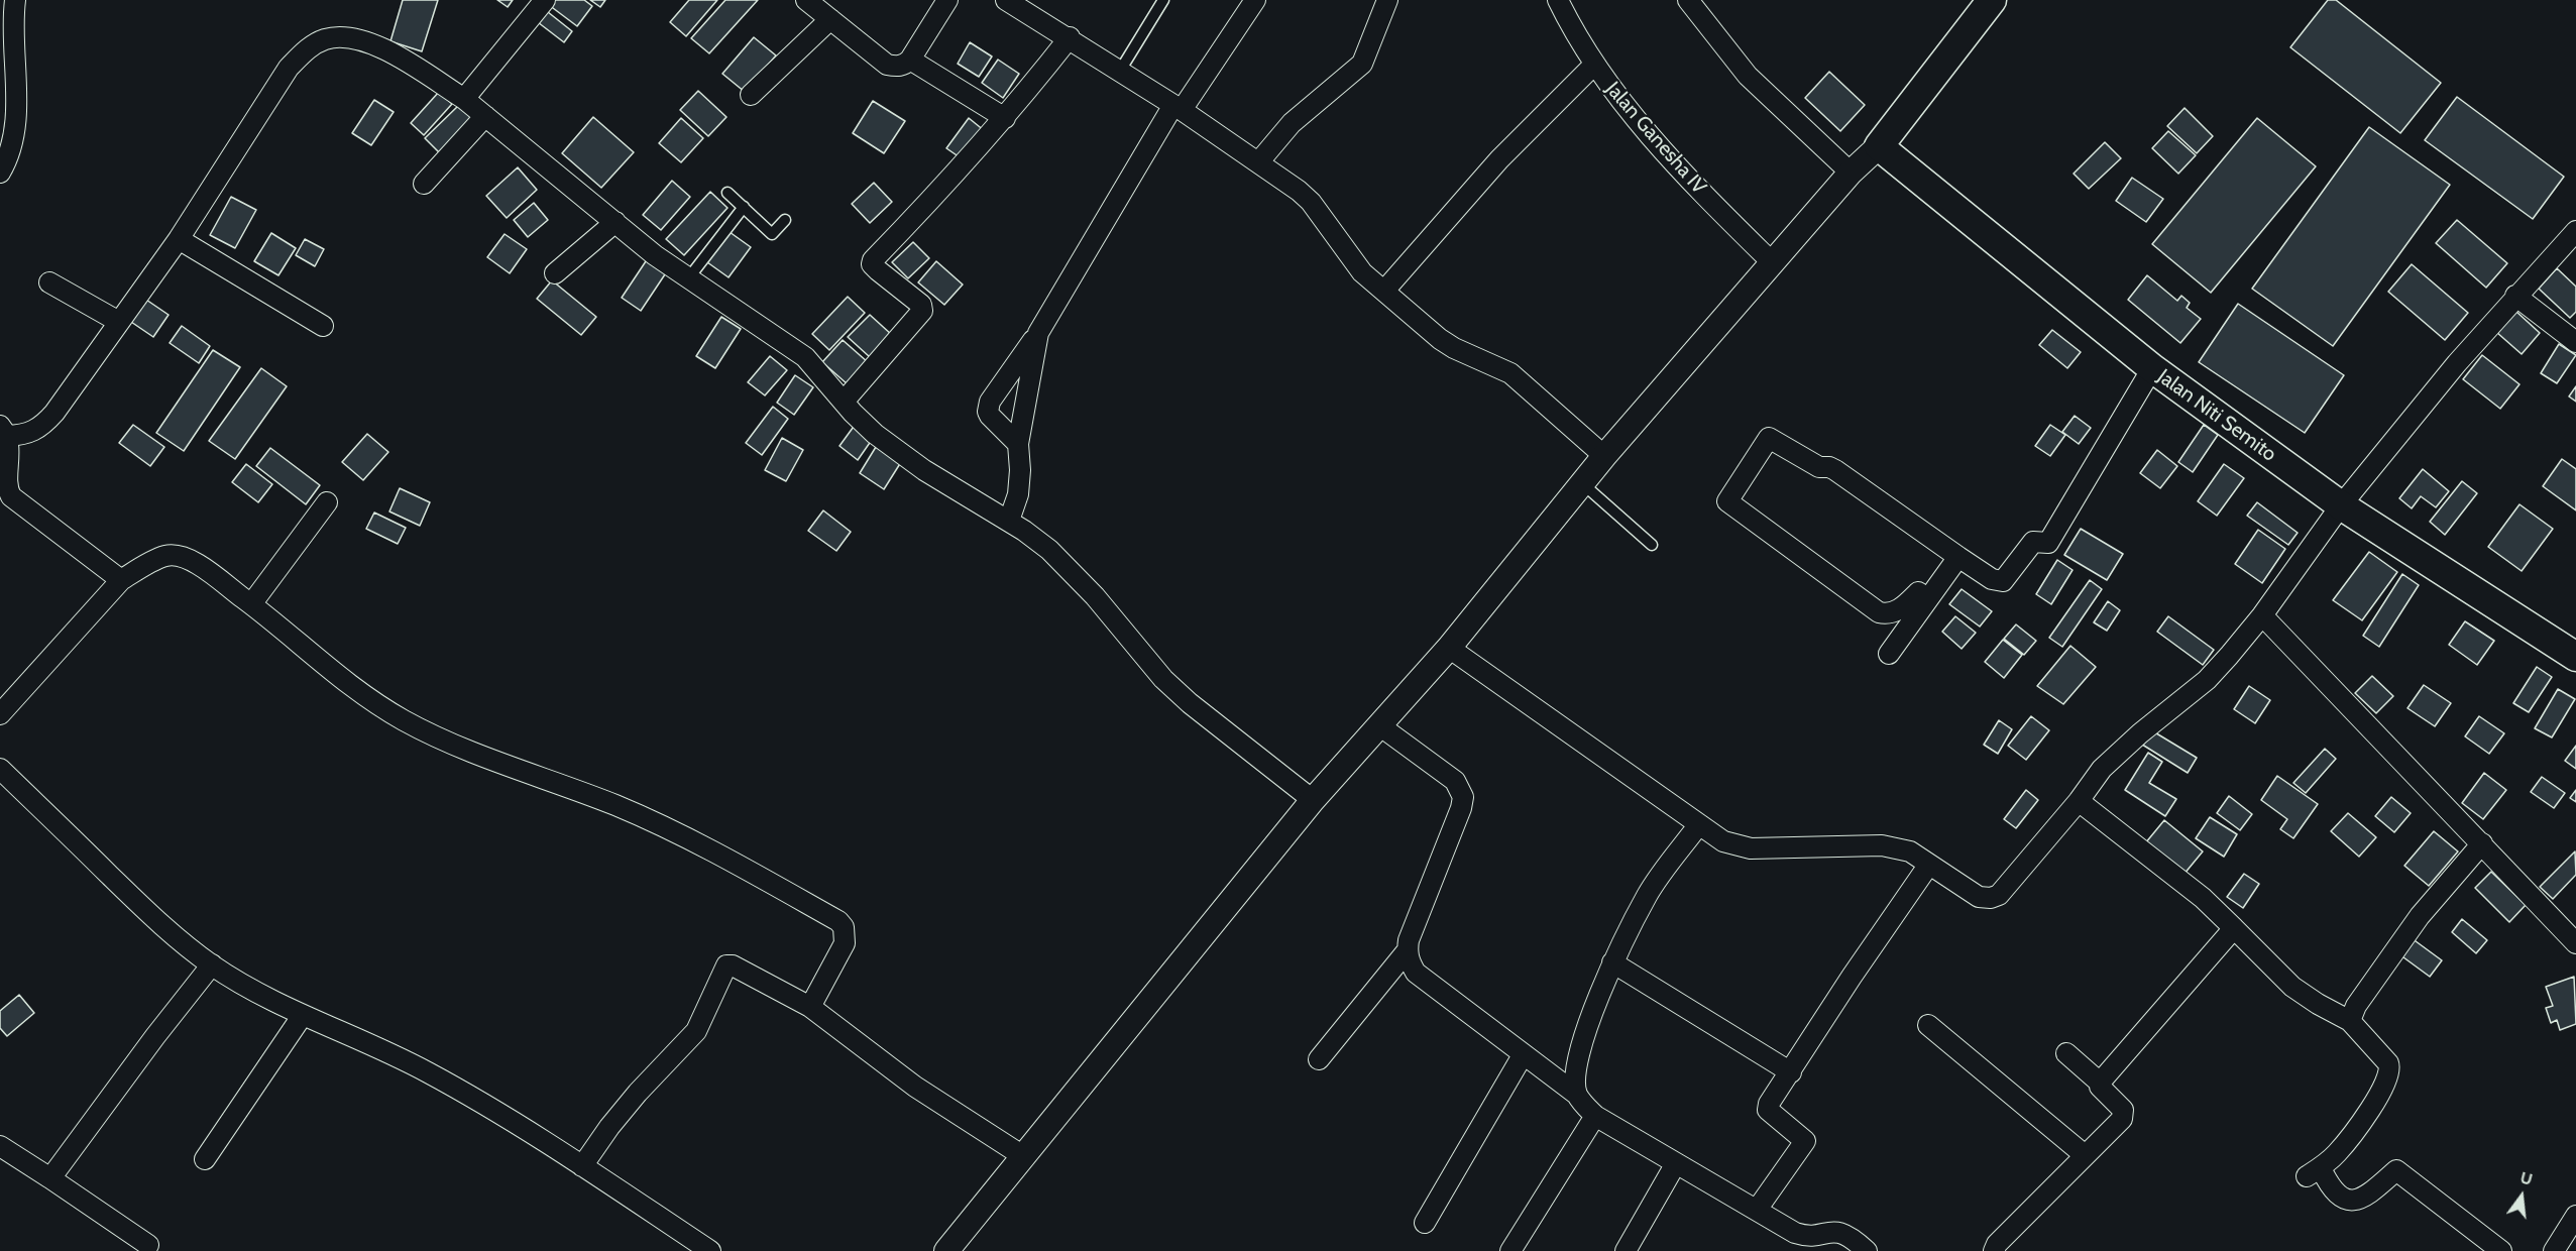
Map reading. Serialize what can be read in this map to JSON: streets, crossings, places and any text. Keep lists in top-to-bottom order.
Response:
{
  "streets": {
    "main road": ["Jalan Niti Semito"],
    "street": ["Jalan Ganesha IV"]
  },
  "north": "top"
}
